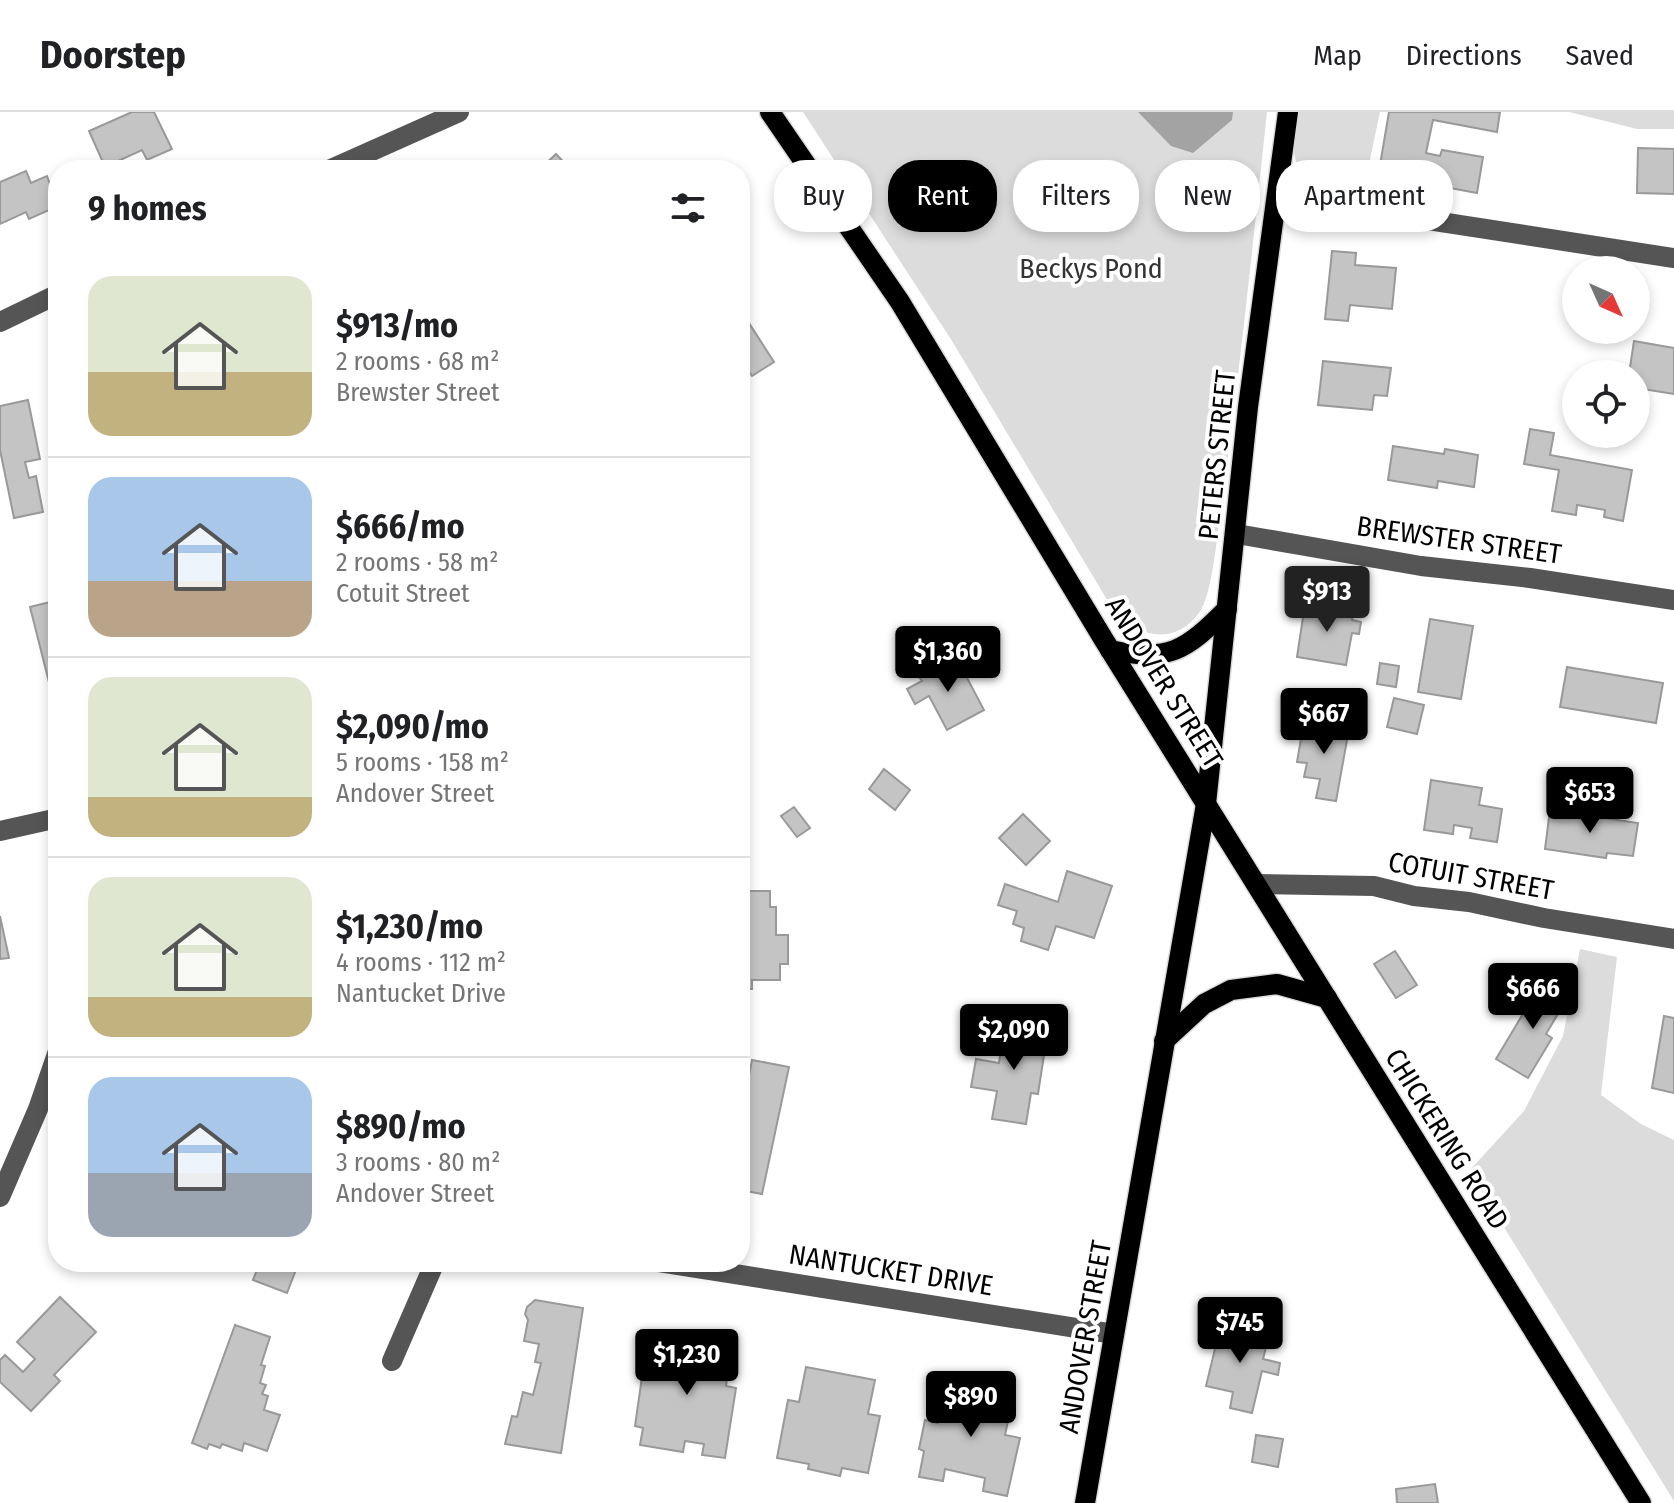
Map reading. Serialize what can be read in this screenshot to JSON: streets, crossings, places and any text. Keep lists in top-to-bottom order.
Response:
{
  "streets": {
    "main road": ["PETERS STREET", "ANDOVER STREET", "CHICKERING ROAD"],
    "street": ["BREWSTER STREET", "COTUIT STREET", "NANTUCKET DRIVE"]
  },
  "crossings": [
    ["PETERS STREET", "BREWSTER STREET"],
    ["PETERS STREET", "ANDOVER STREET"],
    ["PETERS STREET", "CHICKERING ROAD"],
    ["ANDOVER STREET", "CHICKERING ROAD"],
    ["ANDOVER STREET", "NANTUCKET DRIVE"],
    ["COTUIT STREET", "CHICKERING ROAD"]
  ],
  "parks": ["Beckys Pond"],
  "north": "bottom right",
  "page": {
    "header": "Doorstep",
    "nav": ["Map", "Directions", "Saved"],
    "chip": [
      "Buy",
      "Rent",
      "Filters",
      "New",
      "Apartment"
    ],
    "heading": "9 homes",
    "list": [
      {
        "name": "$913/mo",
        "note": "2 rooms · 68 m² · Brewster Street"
      },
      {
        "name": "$666/mo",
        "note": "2 rooms · 58 m² · Cotuit Street"
      },
      {
        "name": "$2,090/mo",
        "note": "5 rooms · 158 m² · Andover Street"
      },
      {
        "name": "$1,230/mo",
        "note": "4 rooms · 112 m² · Nantucket Drive"
      },
      {
        "name": "$890/mo",
        "note": "3 rooms · 80 m² · Andover Street"
      }
    ],
    "price": [
      "$913",
      "$1,360",
      "$667",
      "$653",
      "$666",
      "$2,090",
      "$745",
      "$1,230",
      "$890"
    ]
  }
}
